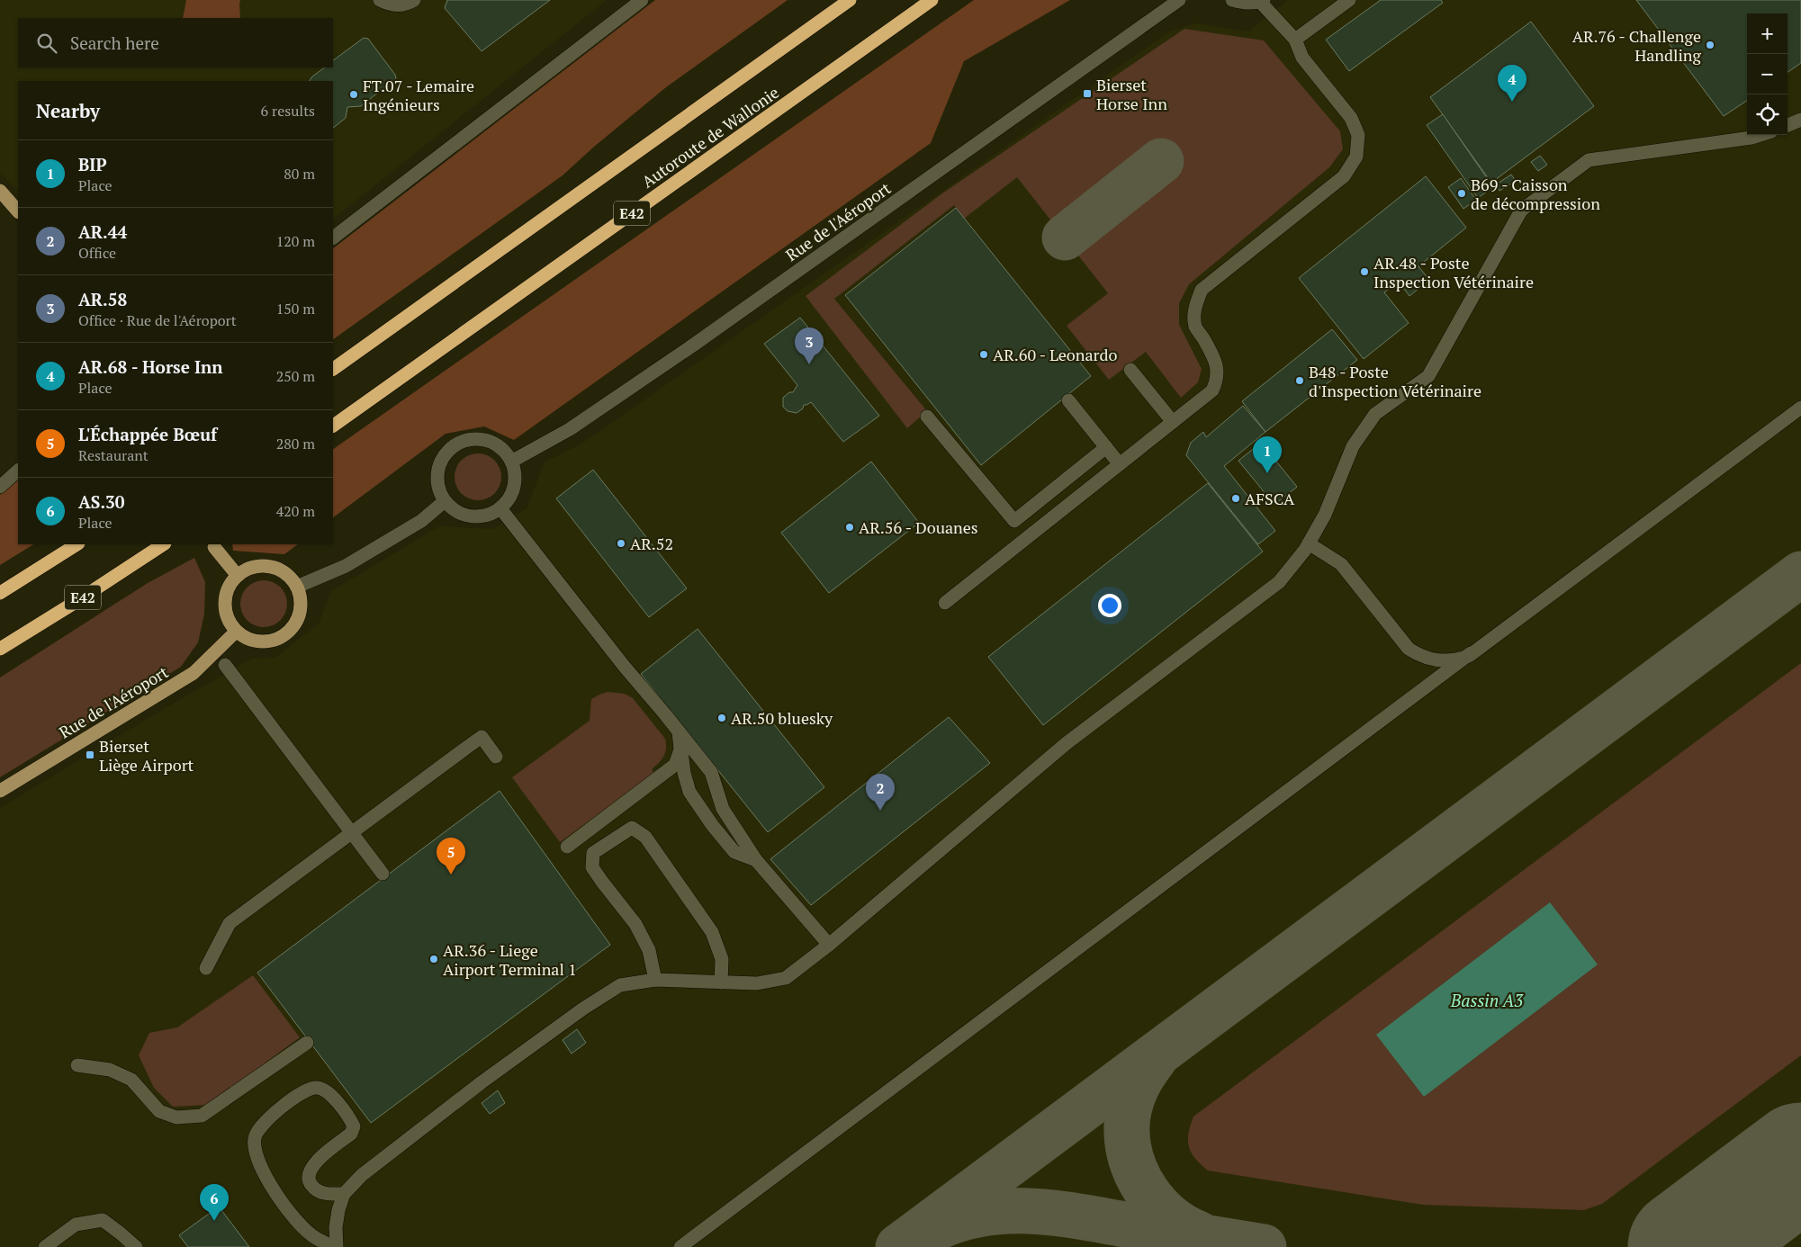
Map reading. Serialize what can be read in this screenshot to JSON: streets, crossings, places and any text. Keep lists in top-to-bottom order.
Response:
{
  "streets": {
    "highway": ["Autoroute de Wallonie", "E42"],
    "main road": ["Rue de l'Aéroport"]
  },
  "water": ["Bassin A3"],
  "places": {
    "other": [
      "AR.76 - Challenge Handling",
      "FT.07 - Lemaire Ingénieurs",
      "B69 - Caisson de décompression",
      "AR.48 - Poste Inspection Vétérinaire",
      "AR.60 - Leonardo",
      "B48 - Poste d'Inspection Vétérinaire",
      "AFSCA",
      "AR.56 - Douanes",
      "AR.52",
      "AR.50 bluesky",
      "AR.36 - Liege Airport Terminal 1"
    ],
    "transit": ["Bierset Horse Inn", "Bierset Liège Airport"]
  },
  "page": {
    "map_buttons": ["+", "−"],
    "search": "Search here",
    "pins": [
      "4",
      "3",
      "1",
      "2",
      "5",
      "6"
    ],
    "heading": ["Nearby", "6 results"],
    "list": [
      {
        "mark": "1",
        "name": "BIP",
        "note": "Place",
        "value": "80 m"
      },
      {
        "mark": "2",
        "name": "AR.44",
        "note": "Office",
        "value": "120 m"
      },
      {
        "mark": "3",
        "name": "AR.58",
        "note": "Office · Rue de l'Aéroport",
        "value": "150 m"
      },
      {
        "mark": "4",
        "name": "AR.68 - Horse Inn",
        "note": "Place",
        "value": "250 m"
      },
      {
        "mark": "5",
        "name": "L'Échappée Bœuf",
        "note": "Restaurant",
        "value": "280 m"
      },
      {
        "mark": "6",
        "name": "AS.30",
        "note": "Place",
        "value": "420 m"
      }
    ]
  }
}
